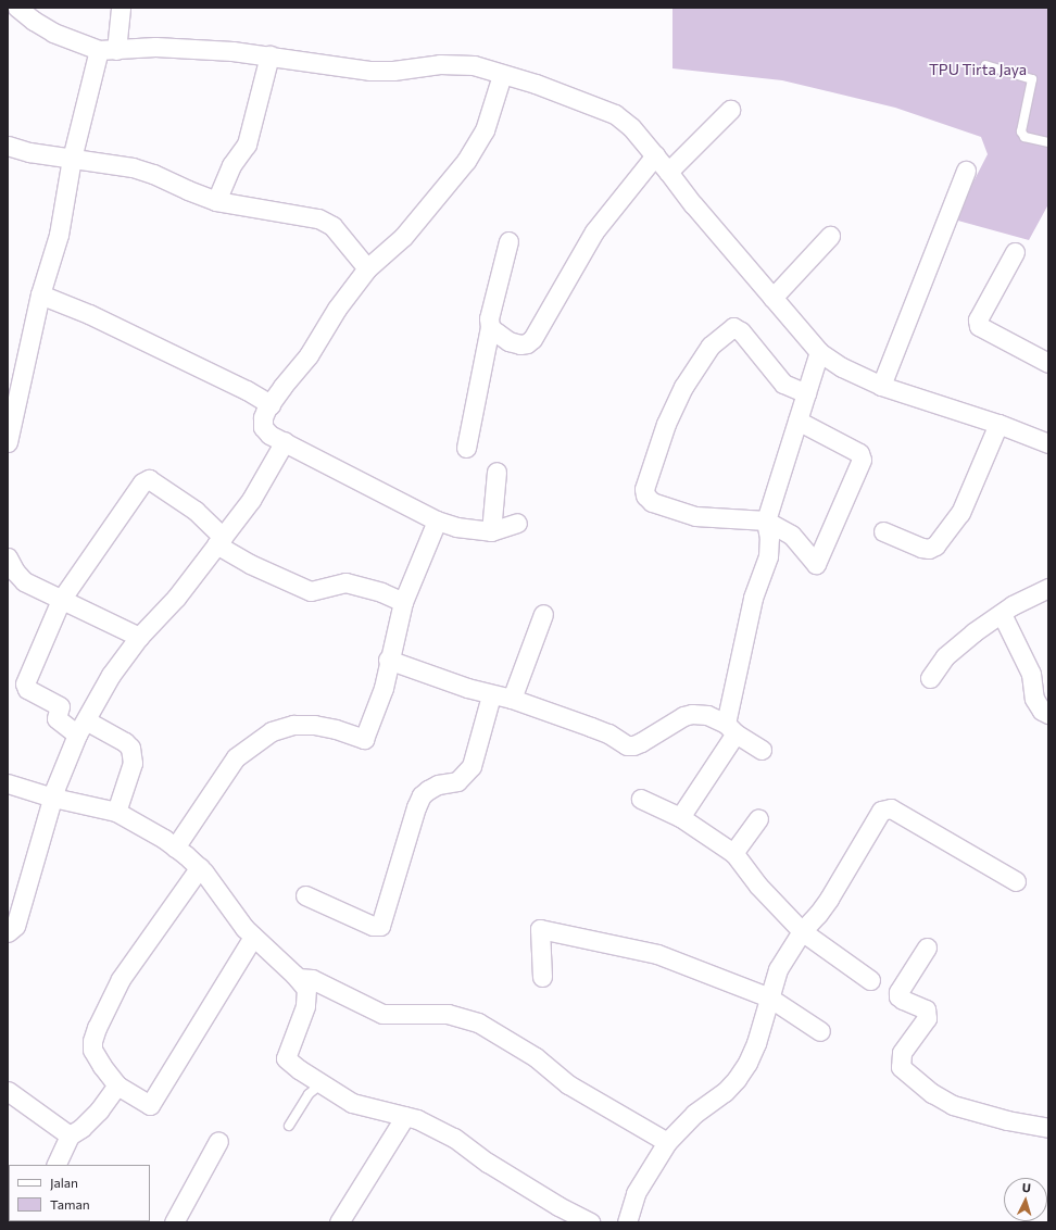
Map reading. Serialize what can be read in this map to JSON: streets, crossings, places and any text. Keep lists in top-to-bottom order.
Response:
{
  "parks": ["TPU Tirta Jaya"],
  "legend": ["Jalan", "Taman"],
  "north": "top"
}
